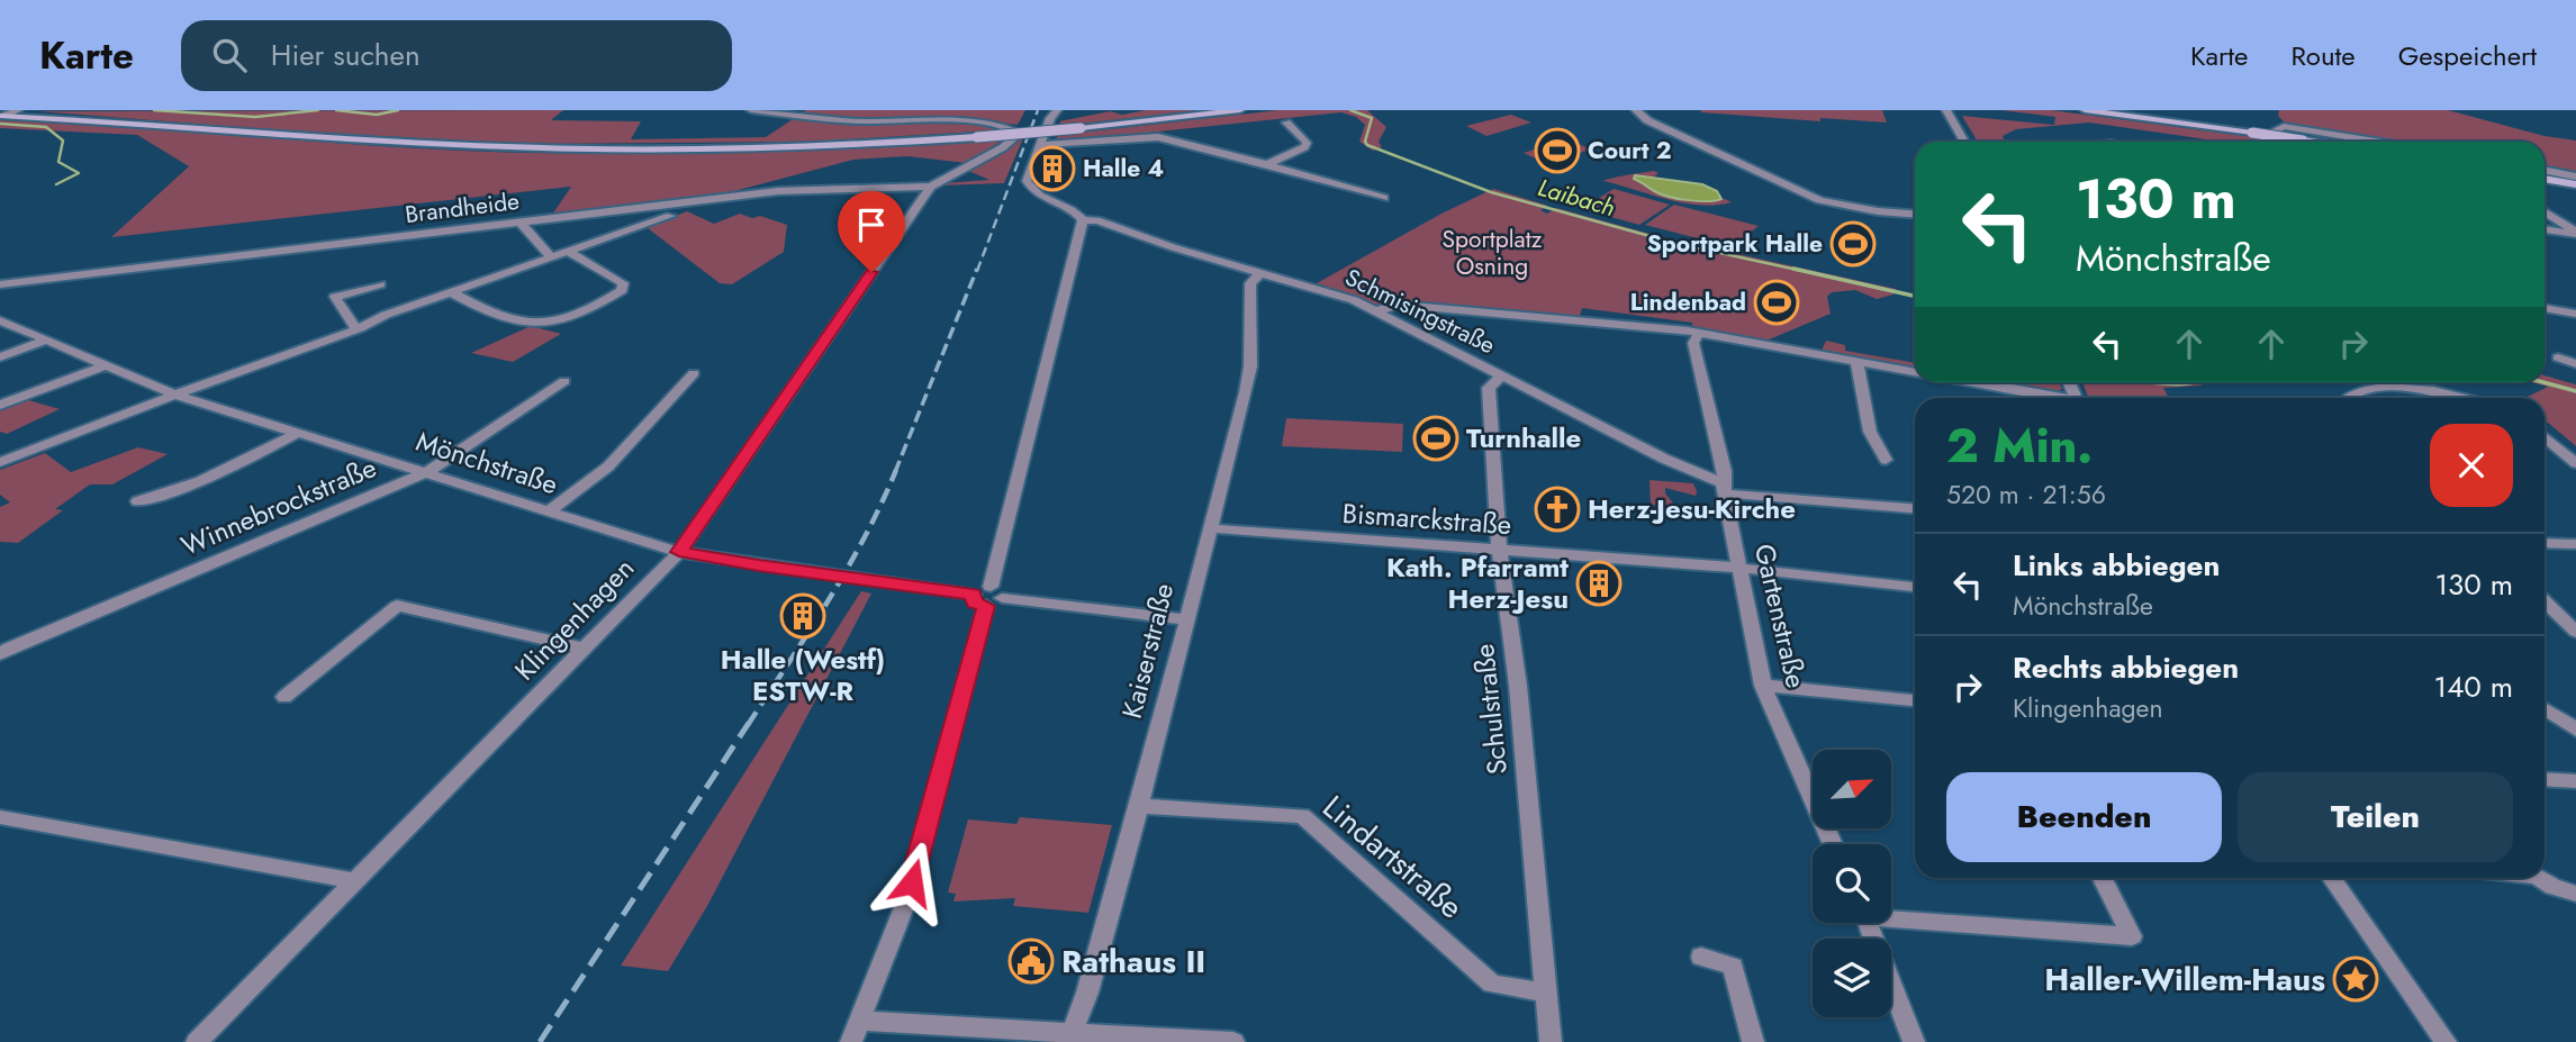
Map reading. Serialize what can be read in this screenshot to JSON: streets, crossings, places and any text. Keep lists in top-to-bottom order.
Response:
{
  "streets": {
    "street": [
      "Brandheide",
      "Schmisingstraße",
      "Mönchstraße",
      "Winnebrockstraße",
      "Bismarckstraße",
      "Gartenstraße",
      "Klingenhagen",
      "Kaiserstraße",
      "Schulstraße",
      "Lindartstraße"
    ]
  },
  "crossings": [
    ["Brandheide", "Klingenhagen"],
    ["Schmisingstraße", "Gartenstraße"],
    ["Schmisingstraße", "Kaiserstraße"],
    ["Schmisingstraße", "Schulstraße"],
    ["Mönchstraße", "Winnebrockstraße"],
    ["Mönchstraße", "Klingenhagen"],
    ["Mönchstraße", "Kaiserstraße"],
    ["Bismarckstraße", "Gartenstraße"],
    ["Bismarckstraße", "Kaiserstraße"],
    ["Bismarckstraße", "Schulstraße"],
    ["Kaiserstraße", "Lindartstraße"],
    ["Schulstraße", "Lindartstraße"]
  ],
  "water": ["Laibach"],
  "parks": ["Sportplatz Osning"],
  "places": {
    "sports": [
      "Court 2",
      "Sportpark Halle",
      "Lindenbad",
      "Turnhalle"
    ],
    "building": ["Halle 4", "Kath. Pfarramt Herz-Jesu", "Halle (Westf) ESTW-R"],
    "church": ["Herz-Jesu-Kirche"],
    "public building": ["Rathaus II"],
    "place": ["Haller-Willem-Haus"]
  },
  "north": "top right",
  "page": {
    "header": "Karte",
    "search": "Hier suchen",
    "nav": ["Karte", "Route", "Gespeichert"],
    "turn": ["130 m", "Mönchstraße"],
    "heading": ["2 Min.", "520 m · 21:56"],
    "list": [
      {
        "name": "Links abbiegen",
        "note": "Mönchstraße",
        "value": "130 m"
      },
      {
        "name": "Rechts abbiegen",
        "note": "Klingenhagen",
        "value": "140 m"
      }
    ],
    "buttons": ["Beenden", "Teilen"]
  }
}
